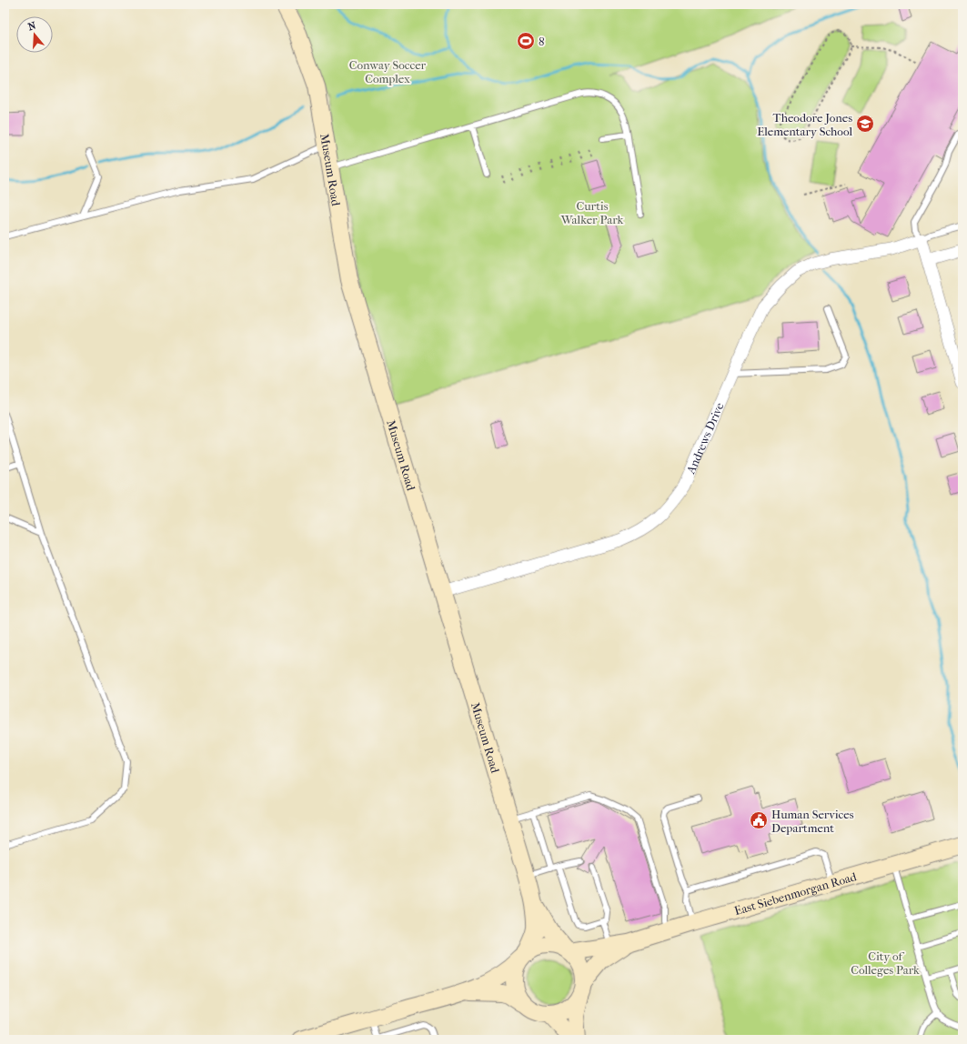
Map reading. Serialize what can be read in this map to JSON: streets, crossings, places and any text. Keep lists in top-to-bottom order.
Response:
{
  "streets": {
    "street": ["Museum Road", "Andrews Drive", "East Siebenmorgan Road"]
  },
  "crossings": [
    ["Museum Road", "Andrews Drive"],
    ["Museum Road", "East Siebenmorgan Road"]
  ],
  "parks": ["Conway Soccer Complex", "Curtis Walker Park", "City of Colleges Park"],
  "places": {
    "sports": ["8"],
    "school or university": ["Theodore Jones Elementary School"],
    "public building": ["Human Services Department"]
  },
  "north": "top"
}
